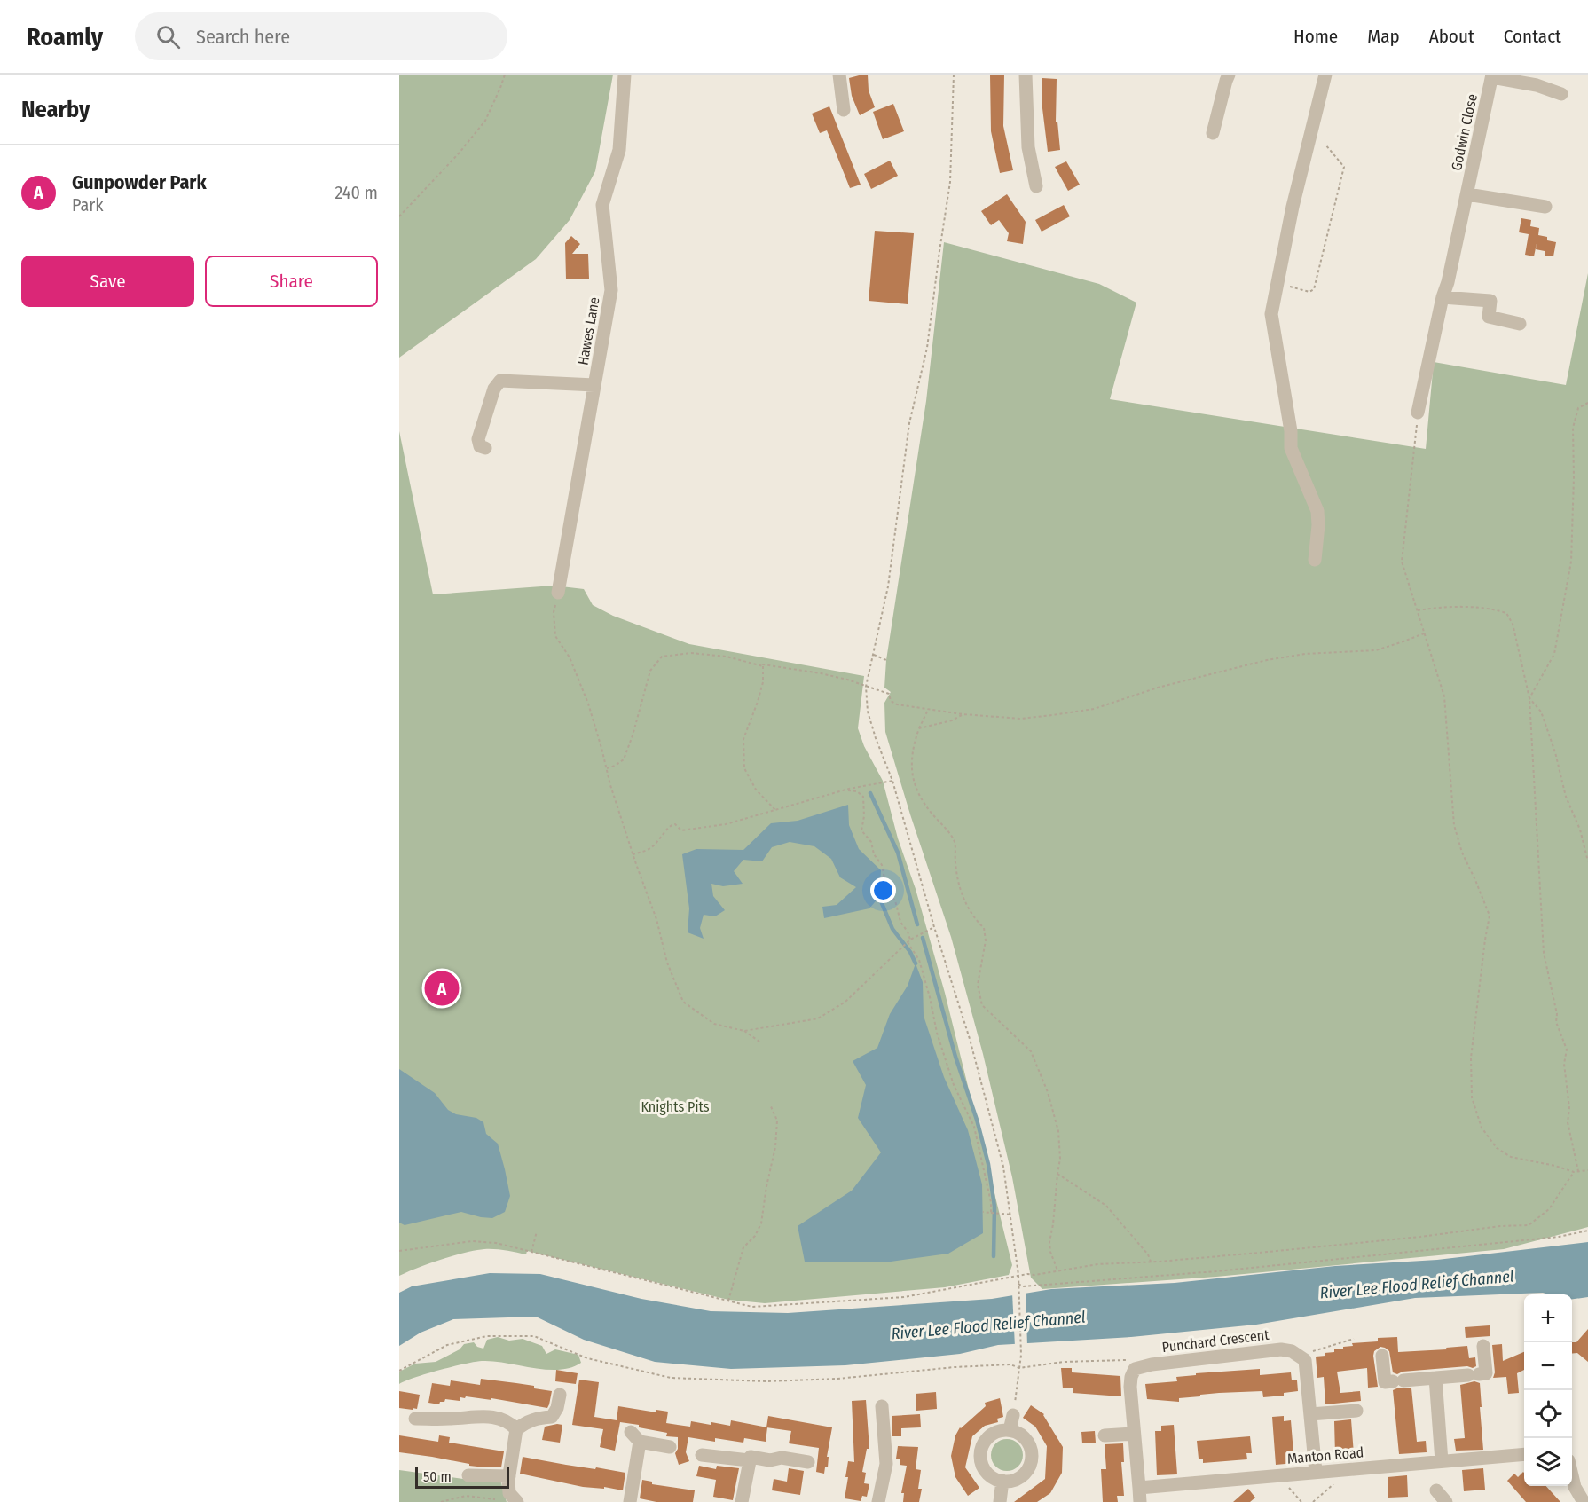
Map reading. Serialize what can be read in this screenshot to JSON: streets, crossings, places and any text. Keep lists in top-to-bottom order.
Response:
{
  "streets": {
    "street": [
      "Godwin Close",
      "Hawes Lane",
      "Punchard Crescent",
      "Manton Road"
    ]
  },
  "water": ["River Lee Flood Relief Channel"],
  "parks": ["Knights Pits"],
  "scale_bar": "50 m",
  "page": {
    "header": "Roamly",
    "search": "Search here",
    "nav": [
      "Home",
      "Map",
      "About",
      "Contact"
    ],
    "heading": "Nearby",
    "list": [
      {
        "mark": "A",
        "name": "Gunpowder Park",
        "note": "Park",
        "value": "240 m"
      }
    ],
    "buttons": ["Save", "Share"],
    "pins": "A",
    "map_buttons": ["+", "−"],
    "scale": "50 m"
  }
}
